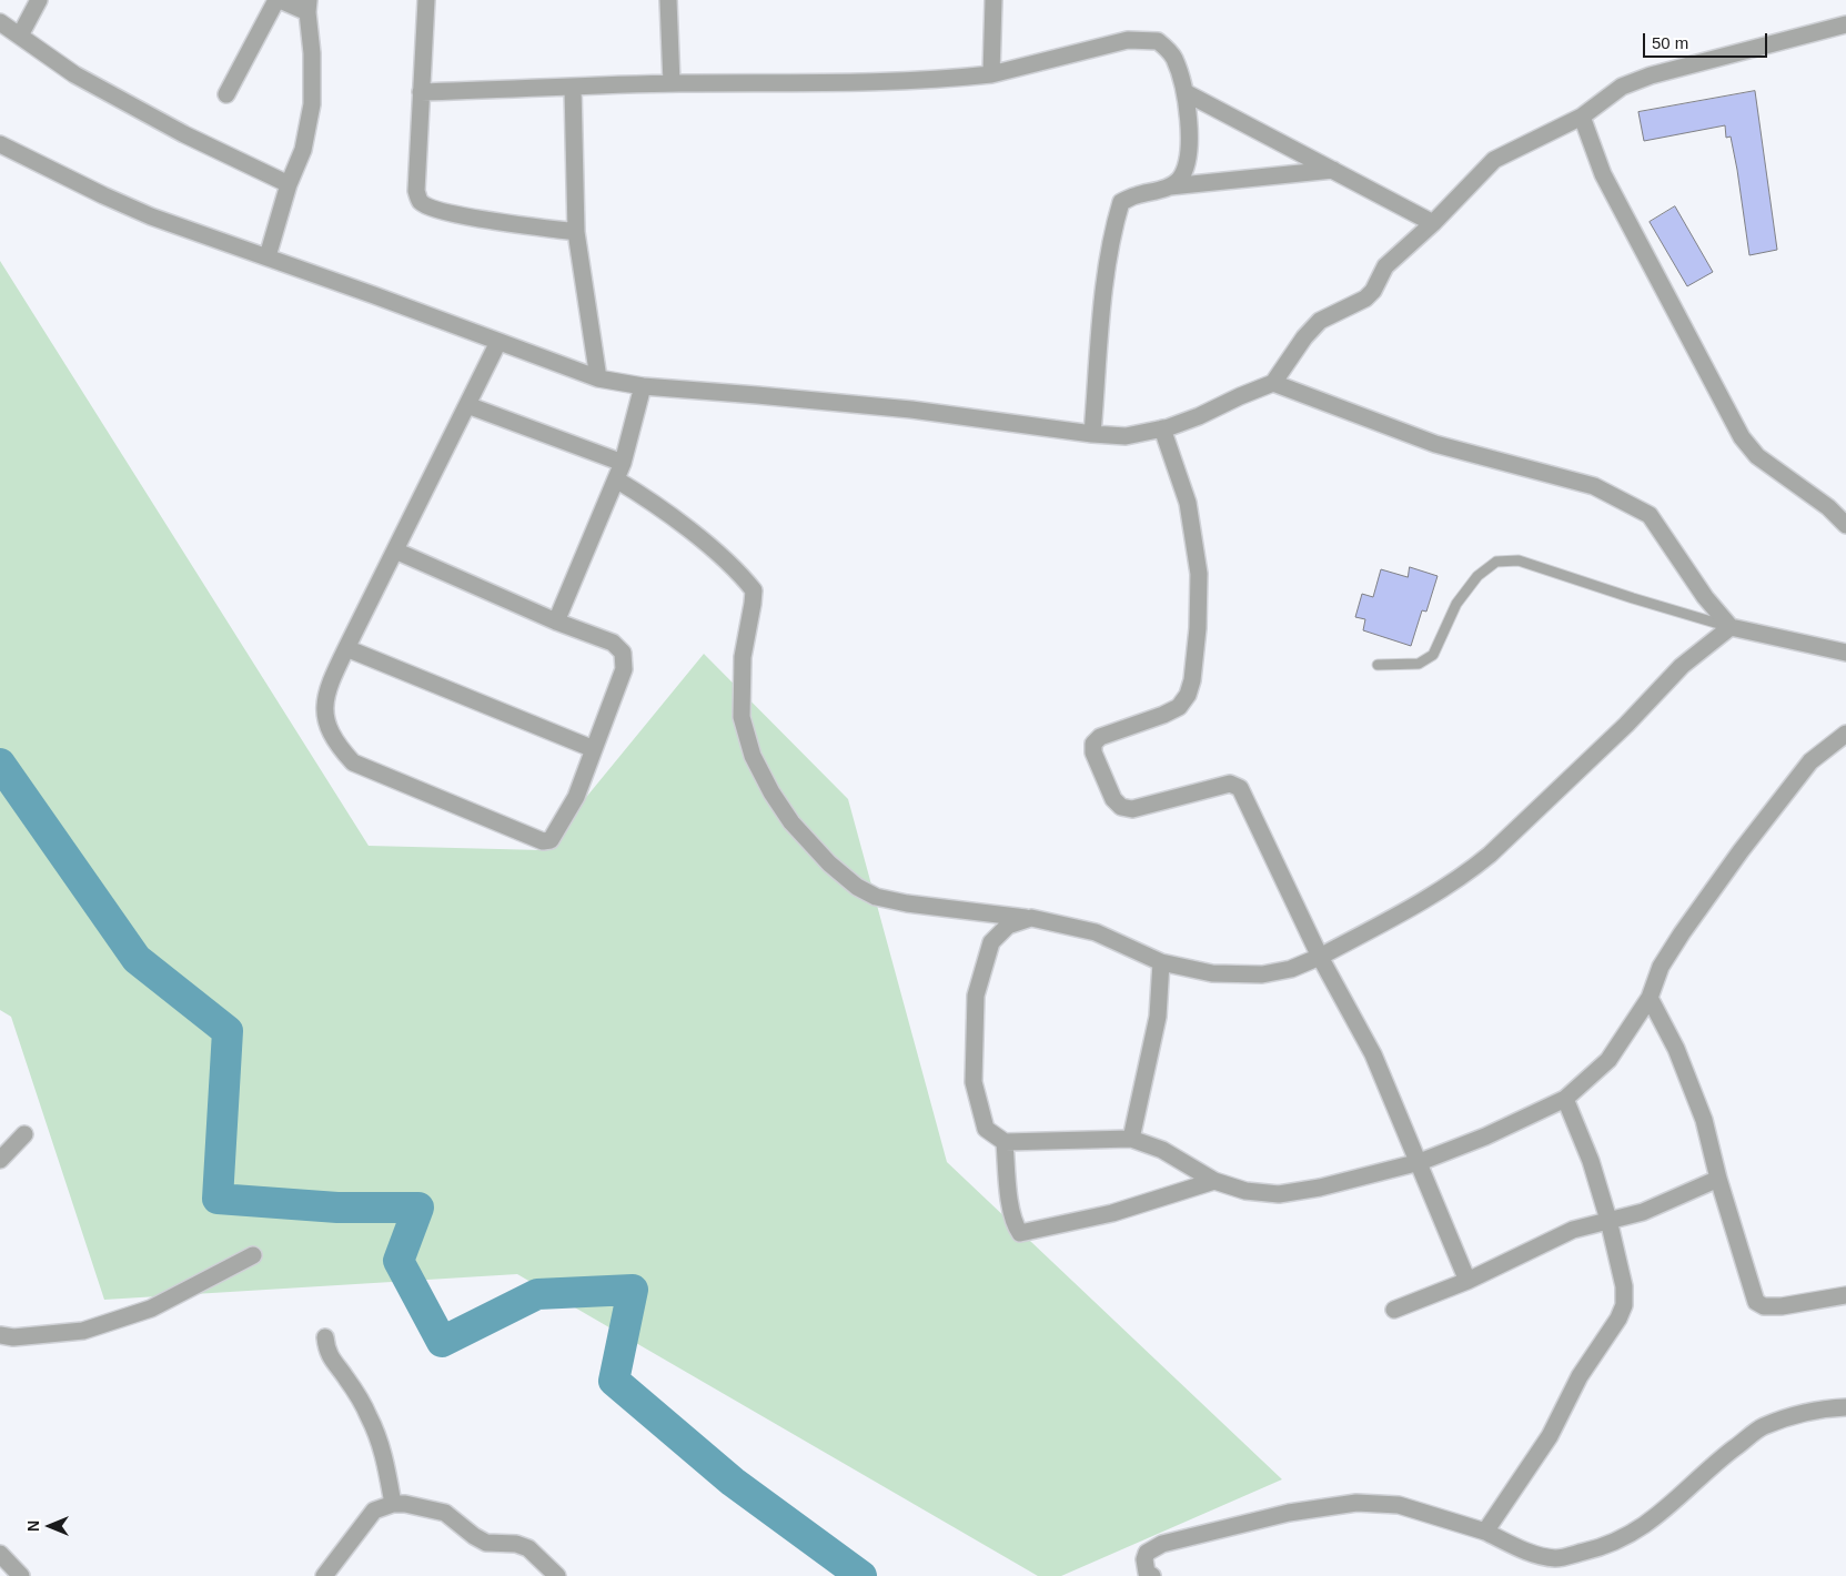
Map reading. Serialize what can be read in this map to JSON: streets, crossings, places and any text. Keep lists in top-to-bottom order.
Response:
{
  "scale_bar": "50 m",
  "north": "left"
}
